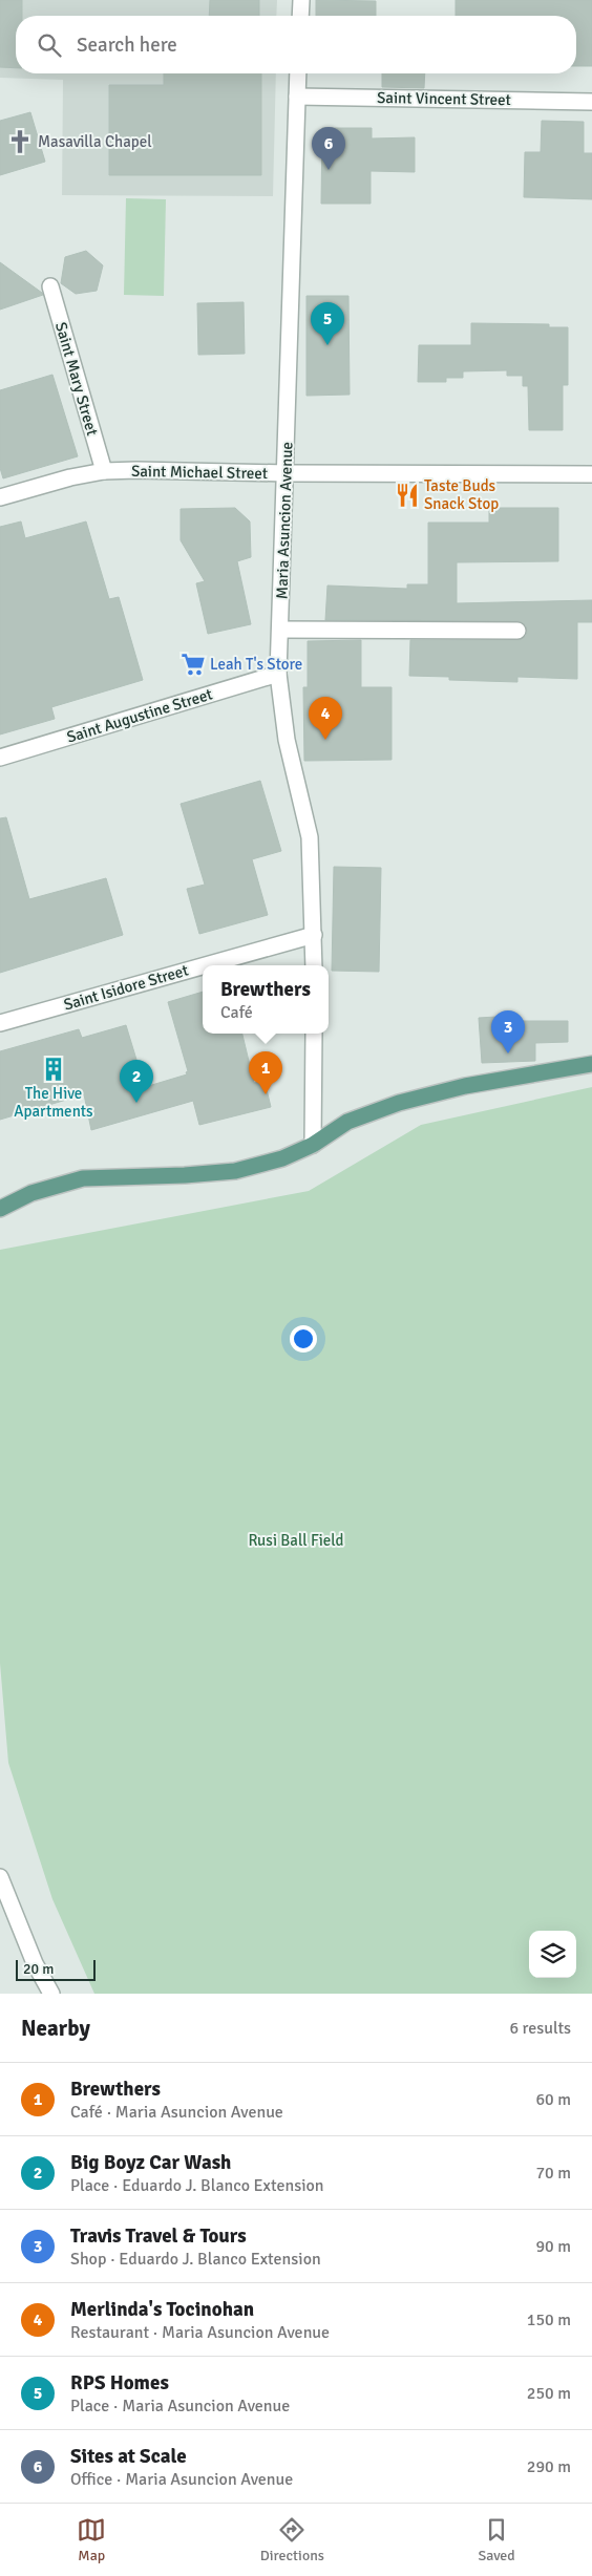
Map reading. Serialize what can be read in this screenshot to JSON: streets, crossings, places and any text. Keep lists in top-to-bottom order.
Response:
{
  "streets": {
    "street": [
      "Saint Vincent Street",
      "Saint Mary Street",
      "Saint Michael Street",
      "Maria Asuncion Avenue",
      "Saint Augustine Street",
      "Saint Isidore Street"
    ]
  },
  "crossings": [
    ["Saint Vincent Street", "Maria Asuncion Avenue"],
    ["Saint Mary Street", "Saint Michael Street"],
    ["Saint Michael Street", "Maria Asuncion Avenue"],
    ["Maria Asuncion Avenue", "Saint Augustine Street"],
    ["Maria Asuncion Avenue", "Saint Isidore Street"]
  ],
  "parks": ["Rusi Ball Field"],
  "places": {
    "church": ["Masavilla Chapel"],
    "restaurant": ["Taste Buds Snack Stop"],
    "supermarket": ["Leah T's Store"],
    "building": ["The Hive Apartments"]
  },
  "scale_bar": "20 m",
  "page": {
    "search": "Search here",
    "pins": [
      "6",
      "5",
      "4",
      "3",
      "1",
      "2"
    ],
    "popup": ["Brewthers", "Café"],
    "scale": "20 m",
    "heading": ["Nearby", "6 results"],
    "list": [
      {
        "mark": "1",
        "name": "Brewthers",
        "note": "Café · Maria Asuncion Avenue",
        "value": "60 m"
      },
      {
        "mark": "2",
        "name": "Big Boyz Car Wash",
        "note": "Place · Eduardo J. Blanco Extension",
        "value": "70 m"
      },
      {
        "mark": "3",
        "name": "Travis Travel & Tours",
        "note": "Shop · Eduardo J. Blanco Extension",
        "value": "90 m"
      },
      {
        "mark": "4",
        "name": "Merlinda's Tocinohan",
        "note": "Restaurant · Maria Asuncion Avenue",
        "value": "150 m"
      },
      {
        "mark": "5",
        "name": "RPS Homes",
        "note": "Place · Maria Asuncion Avenue",
        "value": "250 m"
      },
      {
        "mark": "6",
        "name": "Sites at Scale",
        "note": "Office · Maria Asuncion Avenue",
        "value": "290 m"
      }
    ],
    "nav": ["Map", "Directions", "Saved"]
  }
}
